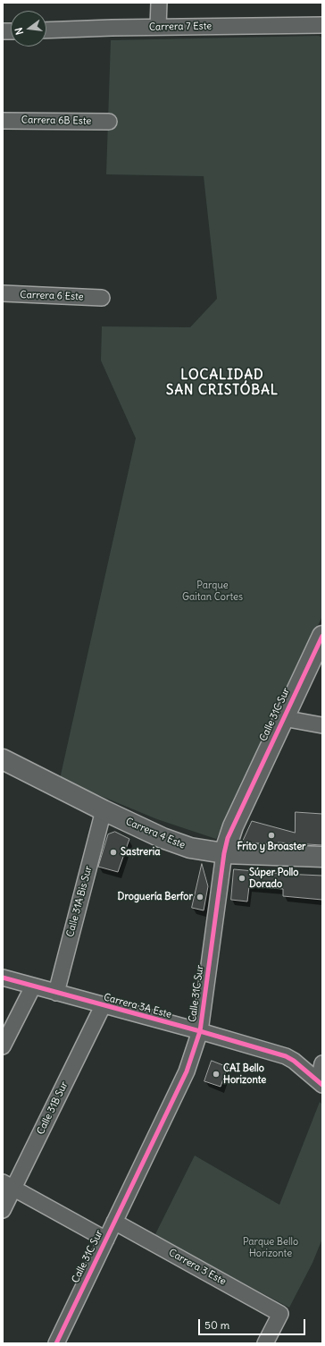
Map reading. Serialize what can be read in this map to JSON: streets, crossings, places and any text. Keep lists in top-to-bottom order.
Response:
{
  "streets": {
    "street": [
      "Carrera 7 Este",
      "Carrera 6B Este",
      "Carrera 6 Este",
      "Calle 31C Sur",
      "Carrera 4 Este",
      "Calle 31A Bis Sur",
      "Carrera 3A Este",
      "Calle 31B Sur",
      "Carrera 3 Este"
    ]
  },
  "crossings": [
    ["Calle 31C Sur", "Carrera 4 Este"],
    ["Calle 31C Sur", "Carrera 3A Este"],
    ["Calle 31C Sur", "Carrera 3 Este"],
    ["Carrera 4 Este", "Calle 31A Bis Sur"],
    ["Calle 31A Bis Sur", "Carrera 3A Este"],
    ["Carrera 3A Este", "Calle 31B Sur"]
  ],
  "districts": ["LOCALIDAD SAN CRISTÓBAL"],
  "parks": ["Parque Gaitan Cortes", "Parque Bello Horizonte"],
  "places": [
    "Frito y Broaster",
    "Sastreria",
    "Súper Pollo Dorado",
    "Droguería Berfor",
    "CAI Bello Horizonte"
  ],
  "scale_bar": "50 m",
  "north": "left"
}
